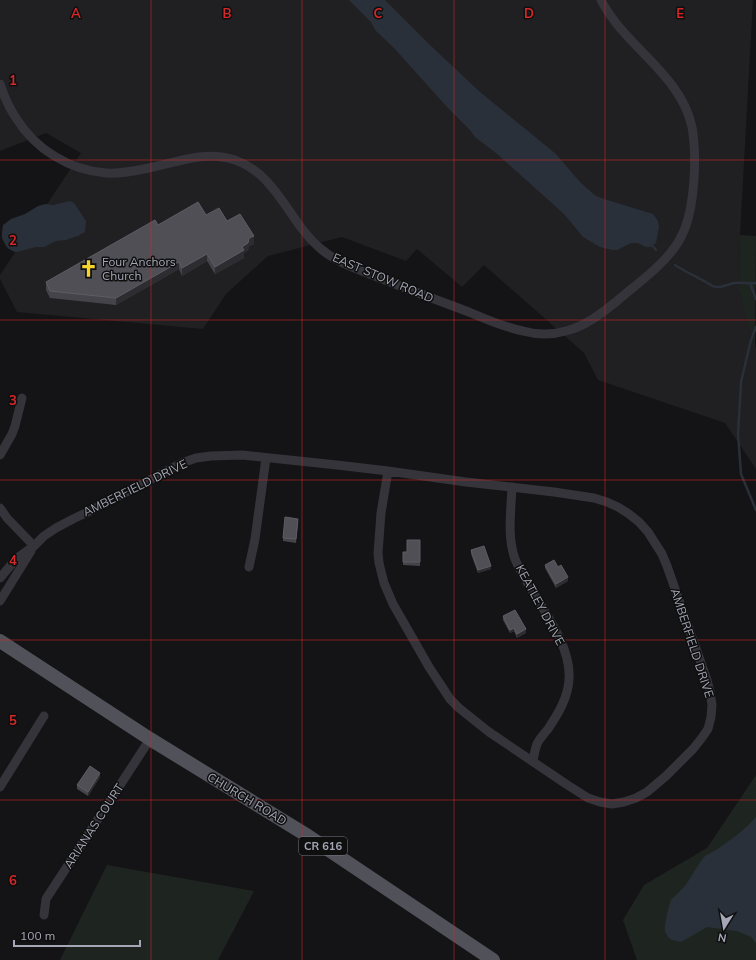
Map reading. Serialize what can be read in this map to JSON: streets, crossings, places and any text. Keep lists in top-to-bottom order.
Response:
{
  "streets": {
    "main road": ["CHURCH ROAD", "CR 616"],
    "street": [
      "EAST STOW ROAD",
      "AMBERFIELD DRIVE",
      "KEATLEY DRIVE",
      "ARIANAS COURT"
    ]
  },
  "crossings": [
    ["AMBERFIELD DRIVE", "KEATLEY DRIVE"],
    ["CHURCH ROAD", "ARIANAS COURT"]
  ],
  "places": {
    "church": ["Four Anchors Church"]
  },
  "scale_bar": "100 m",
  "north": "bottom",
  "grid": {
    "columns": [
      "A",
      "B",
      "C",
      "D",
      "E"
    ],
    "rows": [
      "1",
      "2",
      "3",
      "4",
      "5",
      "6"
    ]
  }
}
